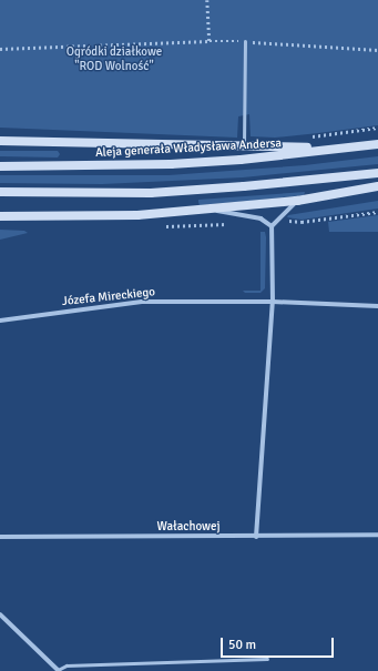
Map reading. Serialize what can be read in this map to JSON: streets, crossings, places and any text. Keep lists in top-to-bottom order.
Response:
{
  "streets": {
    "main road": ["Aleja generała Władysława Andersa"],
    "street": ["Józefa Mireckiego", "Wałachowej"]
  },
  "parks": ["Ogródki działkowe \"ROD Wolność\""],
  "scale_bar": "50 m"
}
